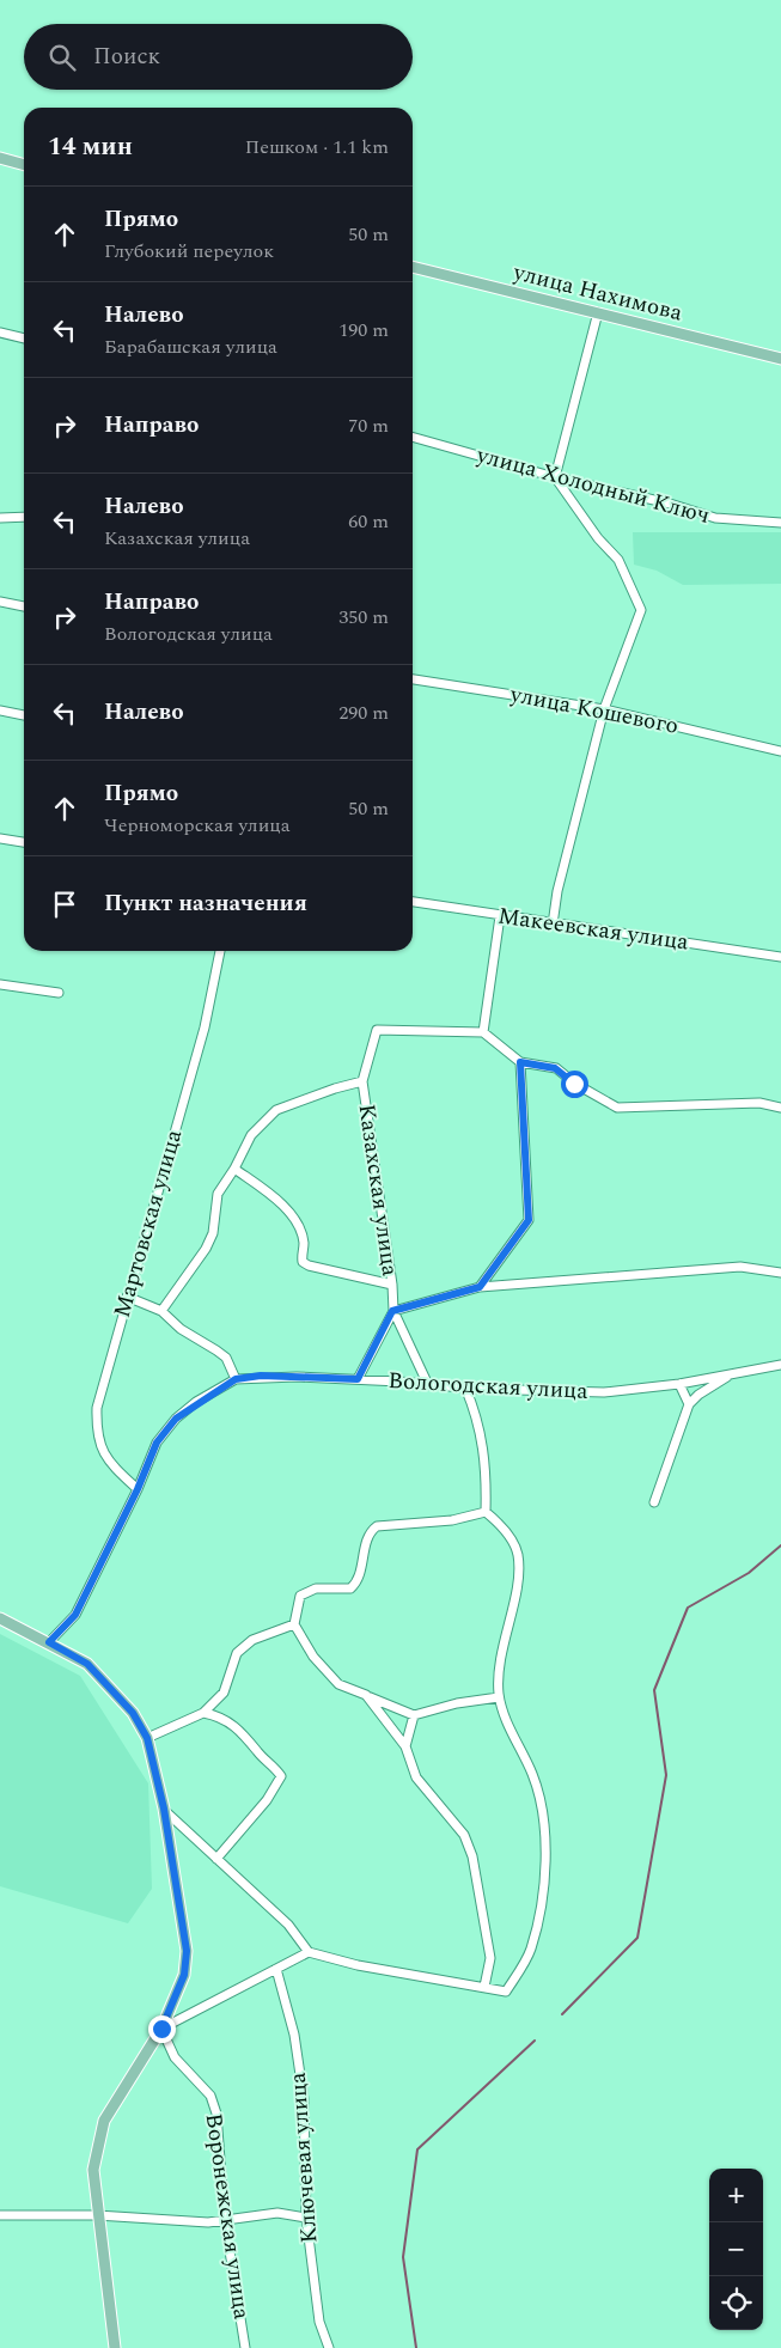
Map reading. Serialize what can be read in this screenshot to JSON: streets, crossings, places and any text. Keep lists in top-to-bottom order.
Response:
{
  "streets": {
    "main road": ["улица Нахимова"],
    "street": [
      "улица Холодный Ключ",
      "улица Кошевого",
      "Макеевская улица",
      "Казахская улица",
      "Мартовская улица",
      "Вологодская улица",
      "Ключевая улица",
      "Воронежская улица"
    ]
  },
  "crossings": [
    ["Казахская улица", "Вологодская улица"],
    ["Мартовская улица", "Вологодская улица"]
  ],
  "page": {
    "search": "Поиск",
    "heading": ["14 мин", "Пешком · 1.1 km"],
    "list": [
      ["Прямо", "Глубокий переулок", "50 m"],
      ["Налево", "Барабашская улица", "190 m"],
      ["Направо", "70 m"],
      ["Налево", "Казахская улица", "60 m"],
      ["Направо", "Вологодская улица", "350 m"],
      ["Налево", "290 m"],
      ["Прямо", "Черноморская улица", "50 m"],
      "Пункт назначения"
    ],
    "map_buttons": ["+", "−"]
  }
}
